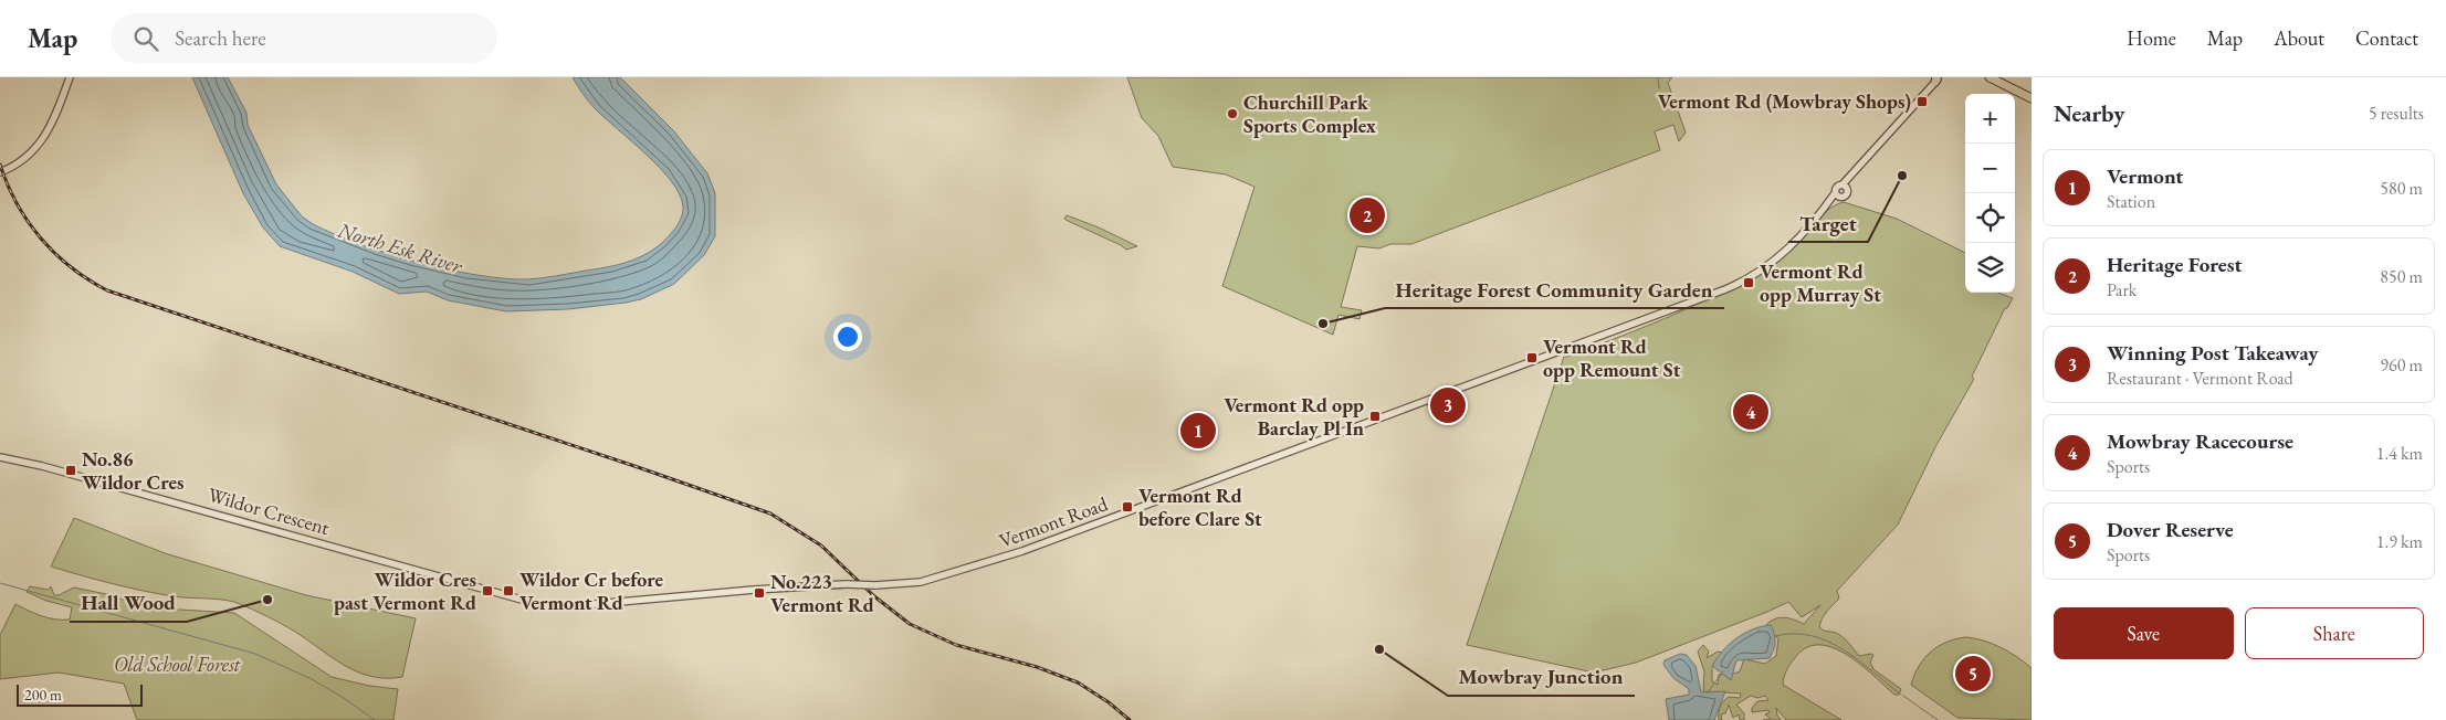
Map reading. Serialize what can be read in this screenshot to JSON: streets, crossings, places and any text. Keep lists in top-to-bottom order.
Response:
{
  "streets": {
    "street": ["Wildor Crescent", "Vermont Road"]
  },
  "crossings": [
    ["Wildor Crescent", "Vermont Road"]
  ],
  "water": ["North Esk River"],
  "parks": ["Old School Forest"],
  "places": {
    "transit": [
      "Vermont Rd (Mowbray Shops)",
      "Vermont Rd opp Murray St",
      "Vermont Rd opp Remount St",
      "Vermont Rd opp Barclay Pl In",
      "No.86 Wildor Cres",
      "Vermont Rd before Clare St",
      "Wildor Cres past Vermont Rd",
      "Wildor Cr before Vermont Rd",
      "No.223 Vermont Rd"
    ],
    "other": [
      "Churchill Park Sports Complex",
      "Target",
      "Heritage Forest Community Garden",
      "Hall Wood",
      "Mowbray Junction"
    ]
  },
  "scale_bar": "200 m",
  "page": {
    "header": "Map",
    "search": "Search here",
    "nav": [
      "Home",
      "Map",
      "About",
      "Contact"
    ],
    "heading": ["Nearby", "5 results"],
    "map_buttons": ["+", "−"],
    "list": [
      {
        "mark": "1",
        "name": "Vermont",
        "note": "Station",
        "value": "580 m"
      },
      {
        "mark": "2",
        "name": "Heritage Forest",
        "note": "Park",
        "value": "850 m"
      },
      {
        "mark": "3",
        "name": "Winning Post Takeaway",
        "note": "Restaurant · Vermont Road",
        "value": "960 m"
      },
      {
        "mark": "4",
        "name": "Mowbray Racecourse",
        "note": "Sports",
        "value": "1.4 km"
      },
      {
        "mark": "5",
        "name": "Dover Reserve",
        "note": "Sports",
        "value": "1.9 km"
      }
    ],
    "pins": [
      "2",
      "3",
      "4",
      "1",
      "5"
    ],
    "buttons": ["Save", "Share"],
    "scale": "200 m"
  }
}
